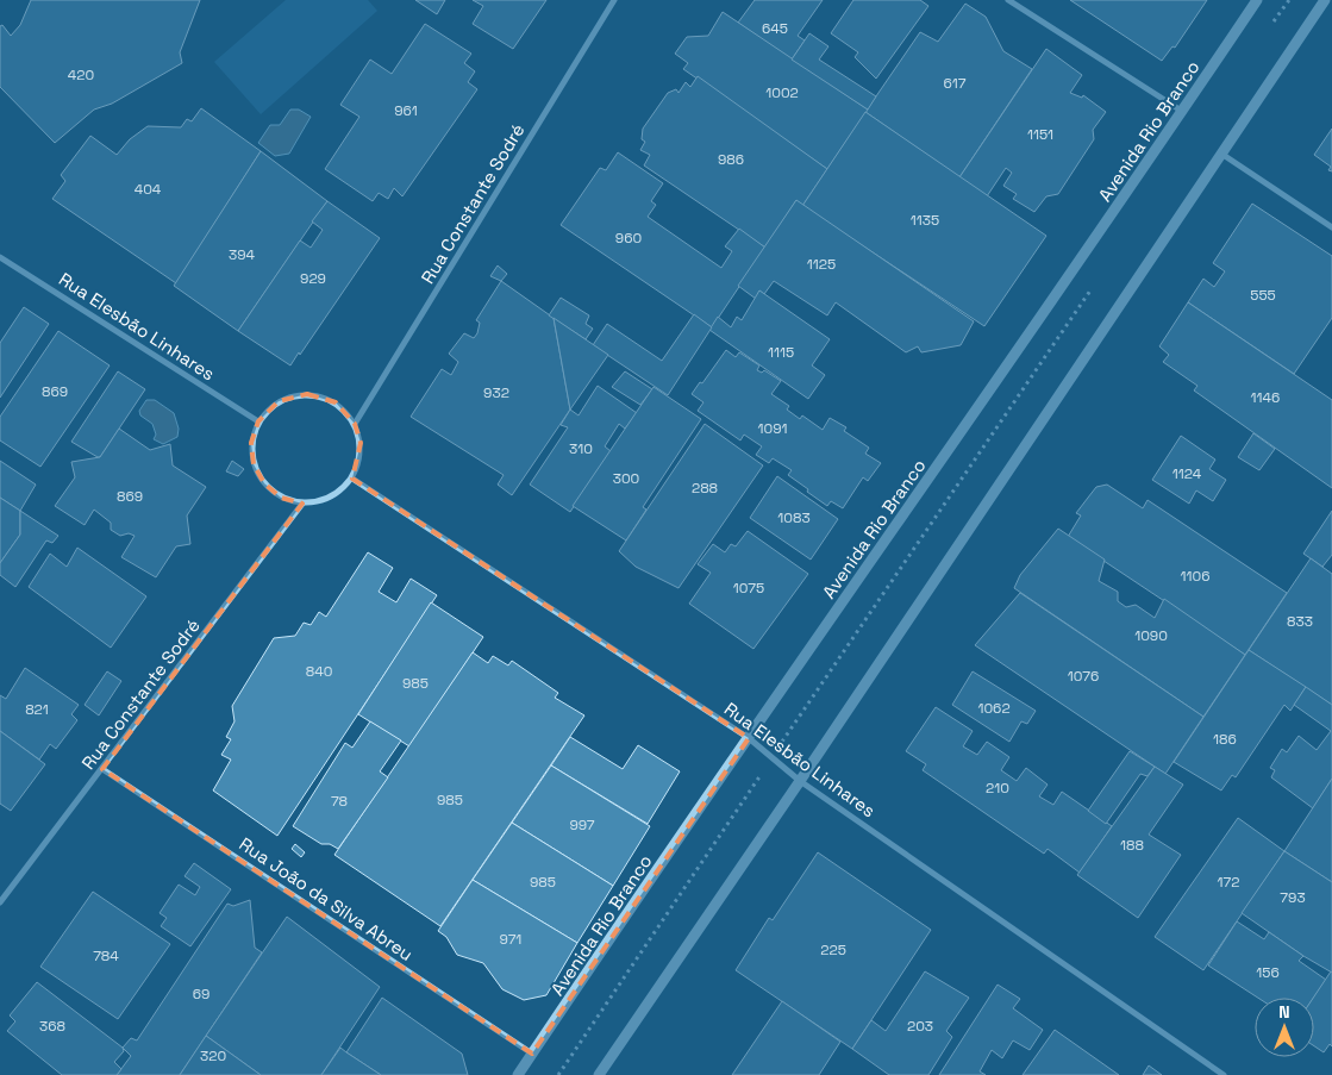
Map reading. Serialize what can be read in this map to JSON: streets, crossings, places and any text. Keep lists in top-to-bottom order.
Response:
{
  "streets": {
    "street": [
      "Avenida Rio Branco",
      "Rua Constante Sodré",
      "Rua Elesbão Linhares",
      "Rua João da Silva Abreu"
    ]
  },
  "crossings": [
    ["Avenida Rio Branco", "Rua Elesbão Linhares"],
    ["Avenida Rio Branco", "Rua João da Silva Abreu"],
    ["Rua Constante Sodré", "Rua Elesbão Linhares"],
    ["Rua Constante Sodré", "Rua João da Silva Abreu"]
  ],
  "house_numbers": [
    "645",
    "420",
    "617",
    "1002",
    "961",
    "1151",
    "986",
    "404",
    "1135",
    "960",
    "394",
    "1125",
    "929",
    "555",
    "1115",
    "869",
    "932",
    "1146",
    "1091",
    "310",
    "1124",
    "300",
    "288",
    "869",
    "1083",
    "1106",
    "1075",
    "833",
    "1090",
    "840",
    "1076",
    "985",
    "1062",
    "821",
    "186",
    "210",
    "985",
    "78",
    "997",
    "188",
    "985",
    "172",
    "793",
    "971",
    "225",
    "784",
    "156",
    "69",
    "368",
    "203",
    "320"
  ],
  "north": "top"
}
